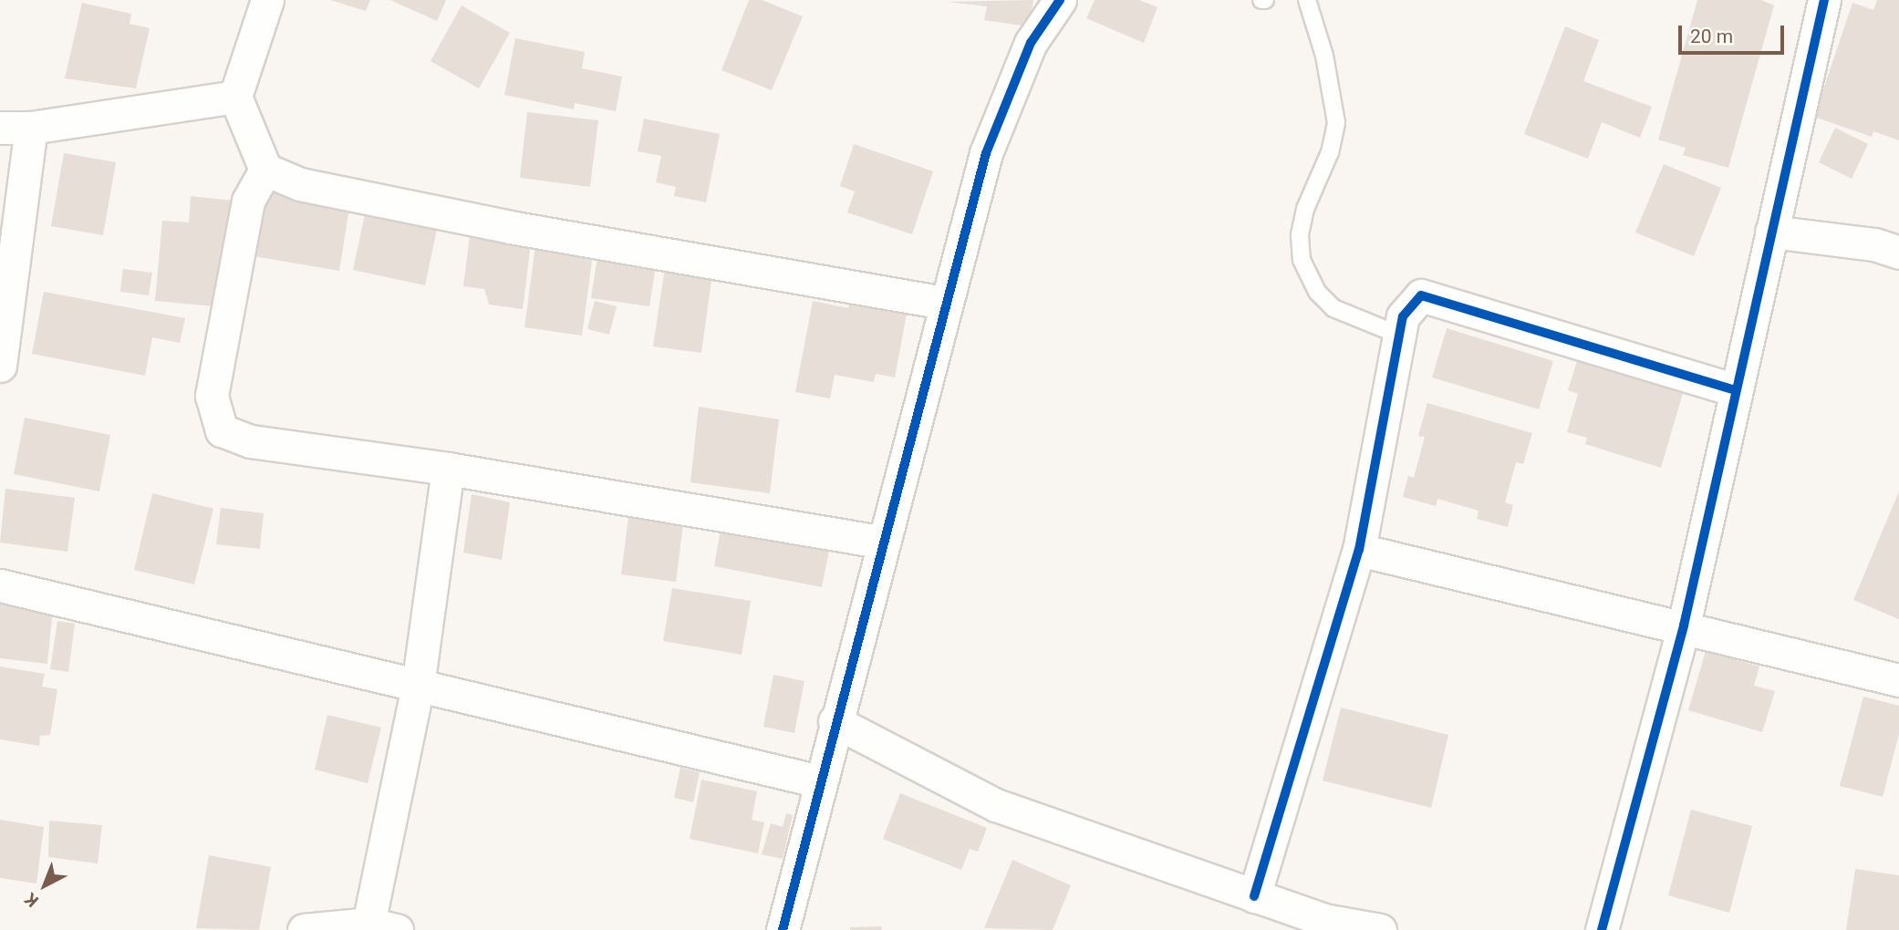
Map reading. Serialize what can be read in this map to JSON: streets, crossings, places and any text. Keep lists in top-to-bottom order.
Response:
{
  "scale_bar": "20 m",
  "north": "bottom left"
}
